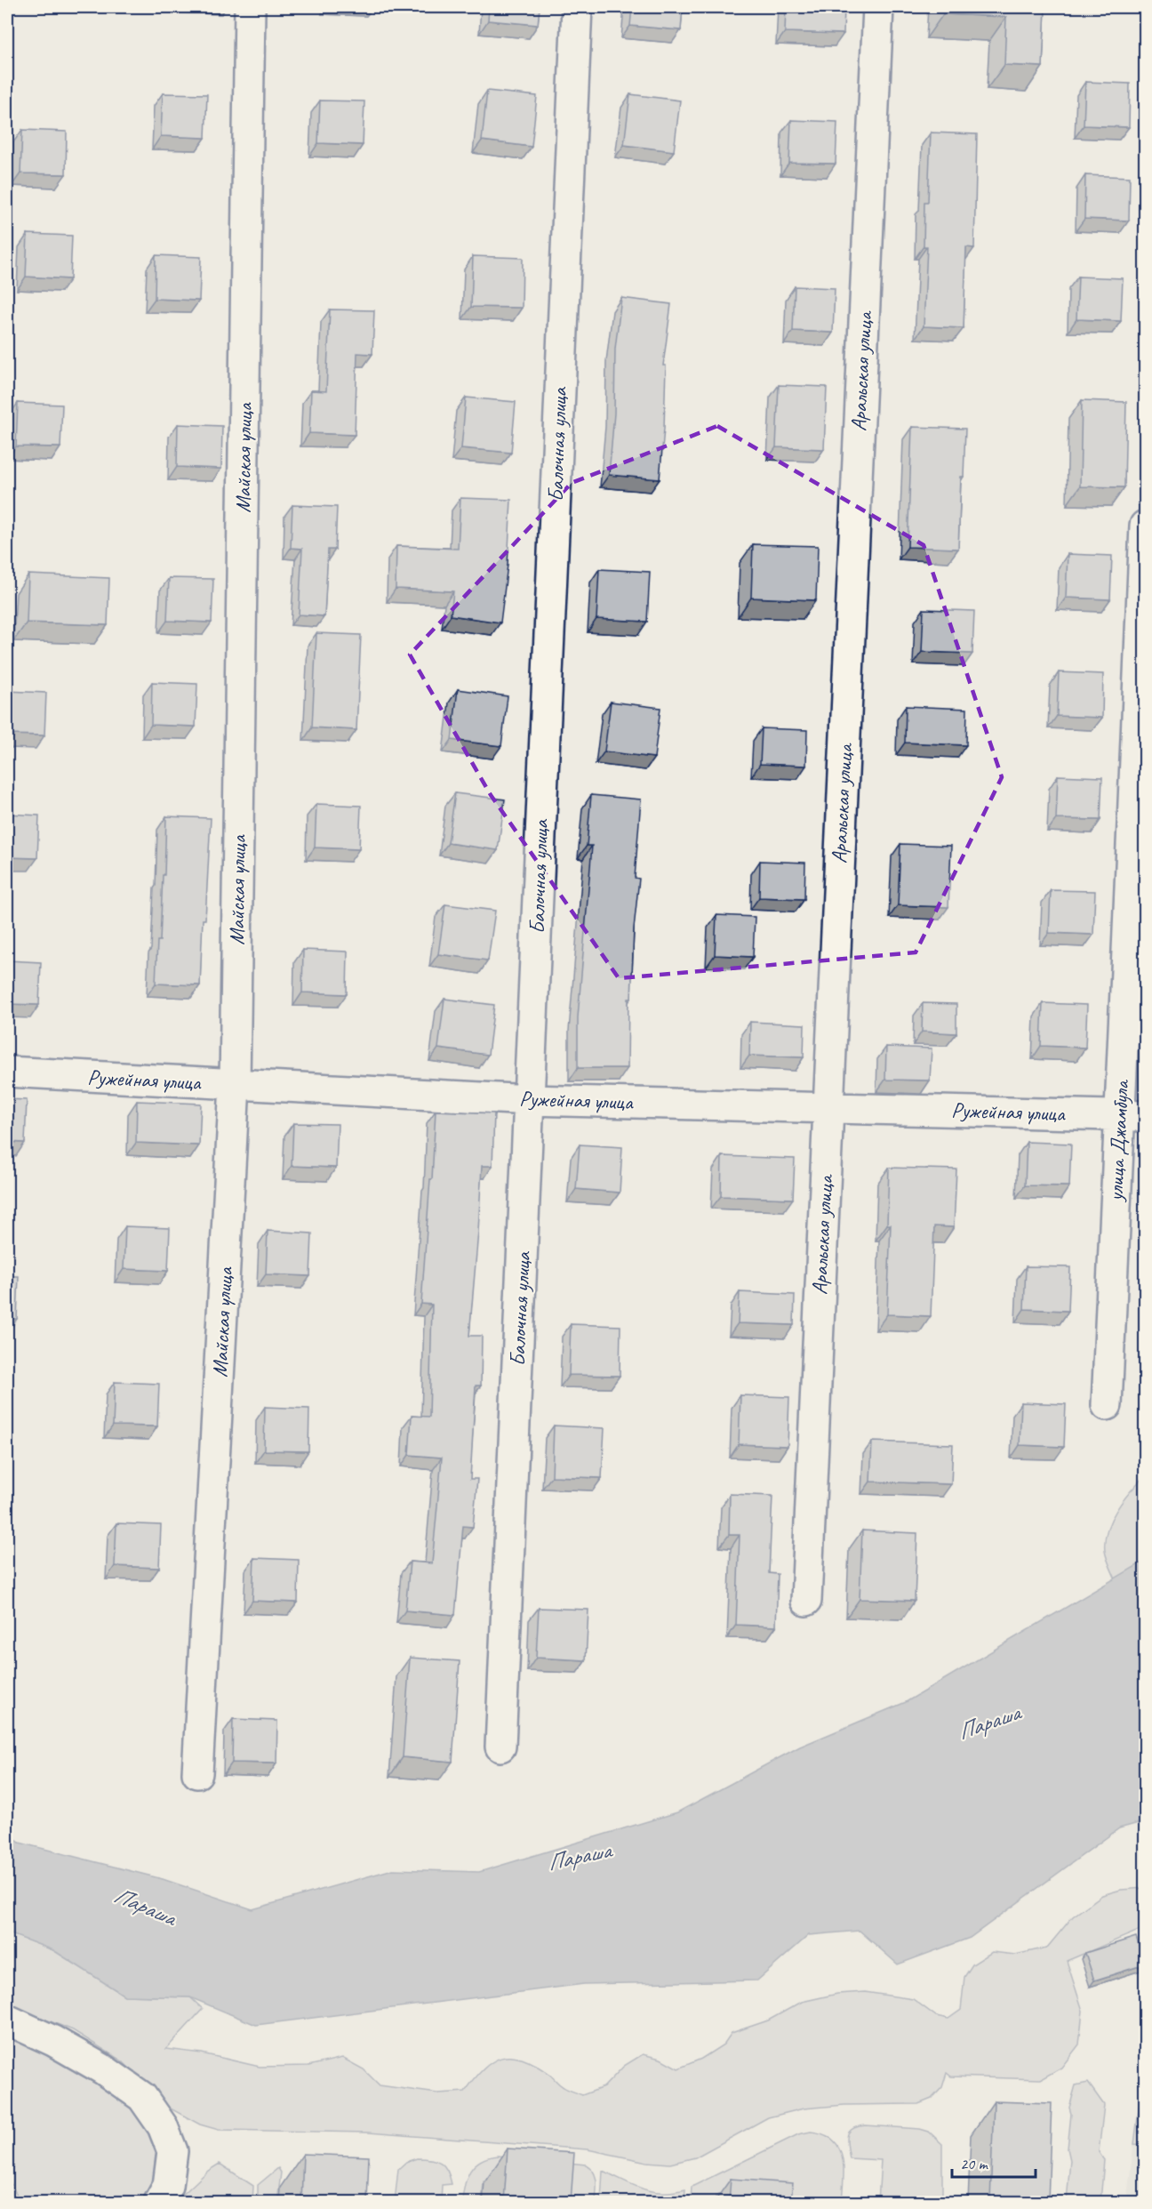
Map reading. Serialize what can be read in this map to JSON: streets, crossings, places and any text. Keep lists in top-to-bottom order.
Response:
{
  "streets": {
    "street": [
      "Аральская улица",
      "Балочная улица",
      "Майская улица",
      "Ружейная улица",
      "улица Джамбула"
    ]
  },
  "crossings": [
    ["Аральская улица", "Ружейная улица"],
    ["Балочная улица", "Ружейная улица"],
    ["Майская улица", "Ружейная улица"],
    ["Ружейная улица", "улица Джамбула"]
  ],
  "water": ["Параша"],
  "scale_bar": "20 m"
}
